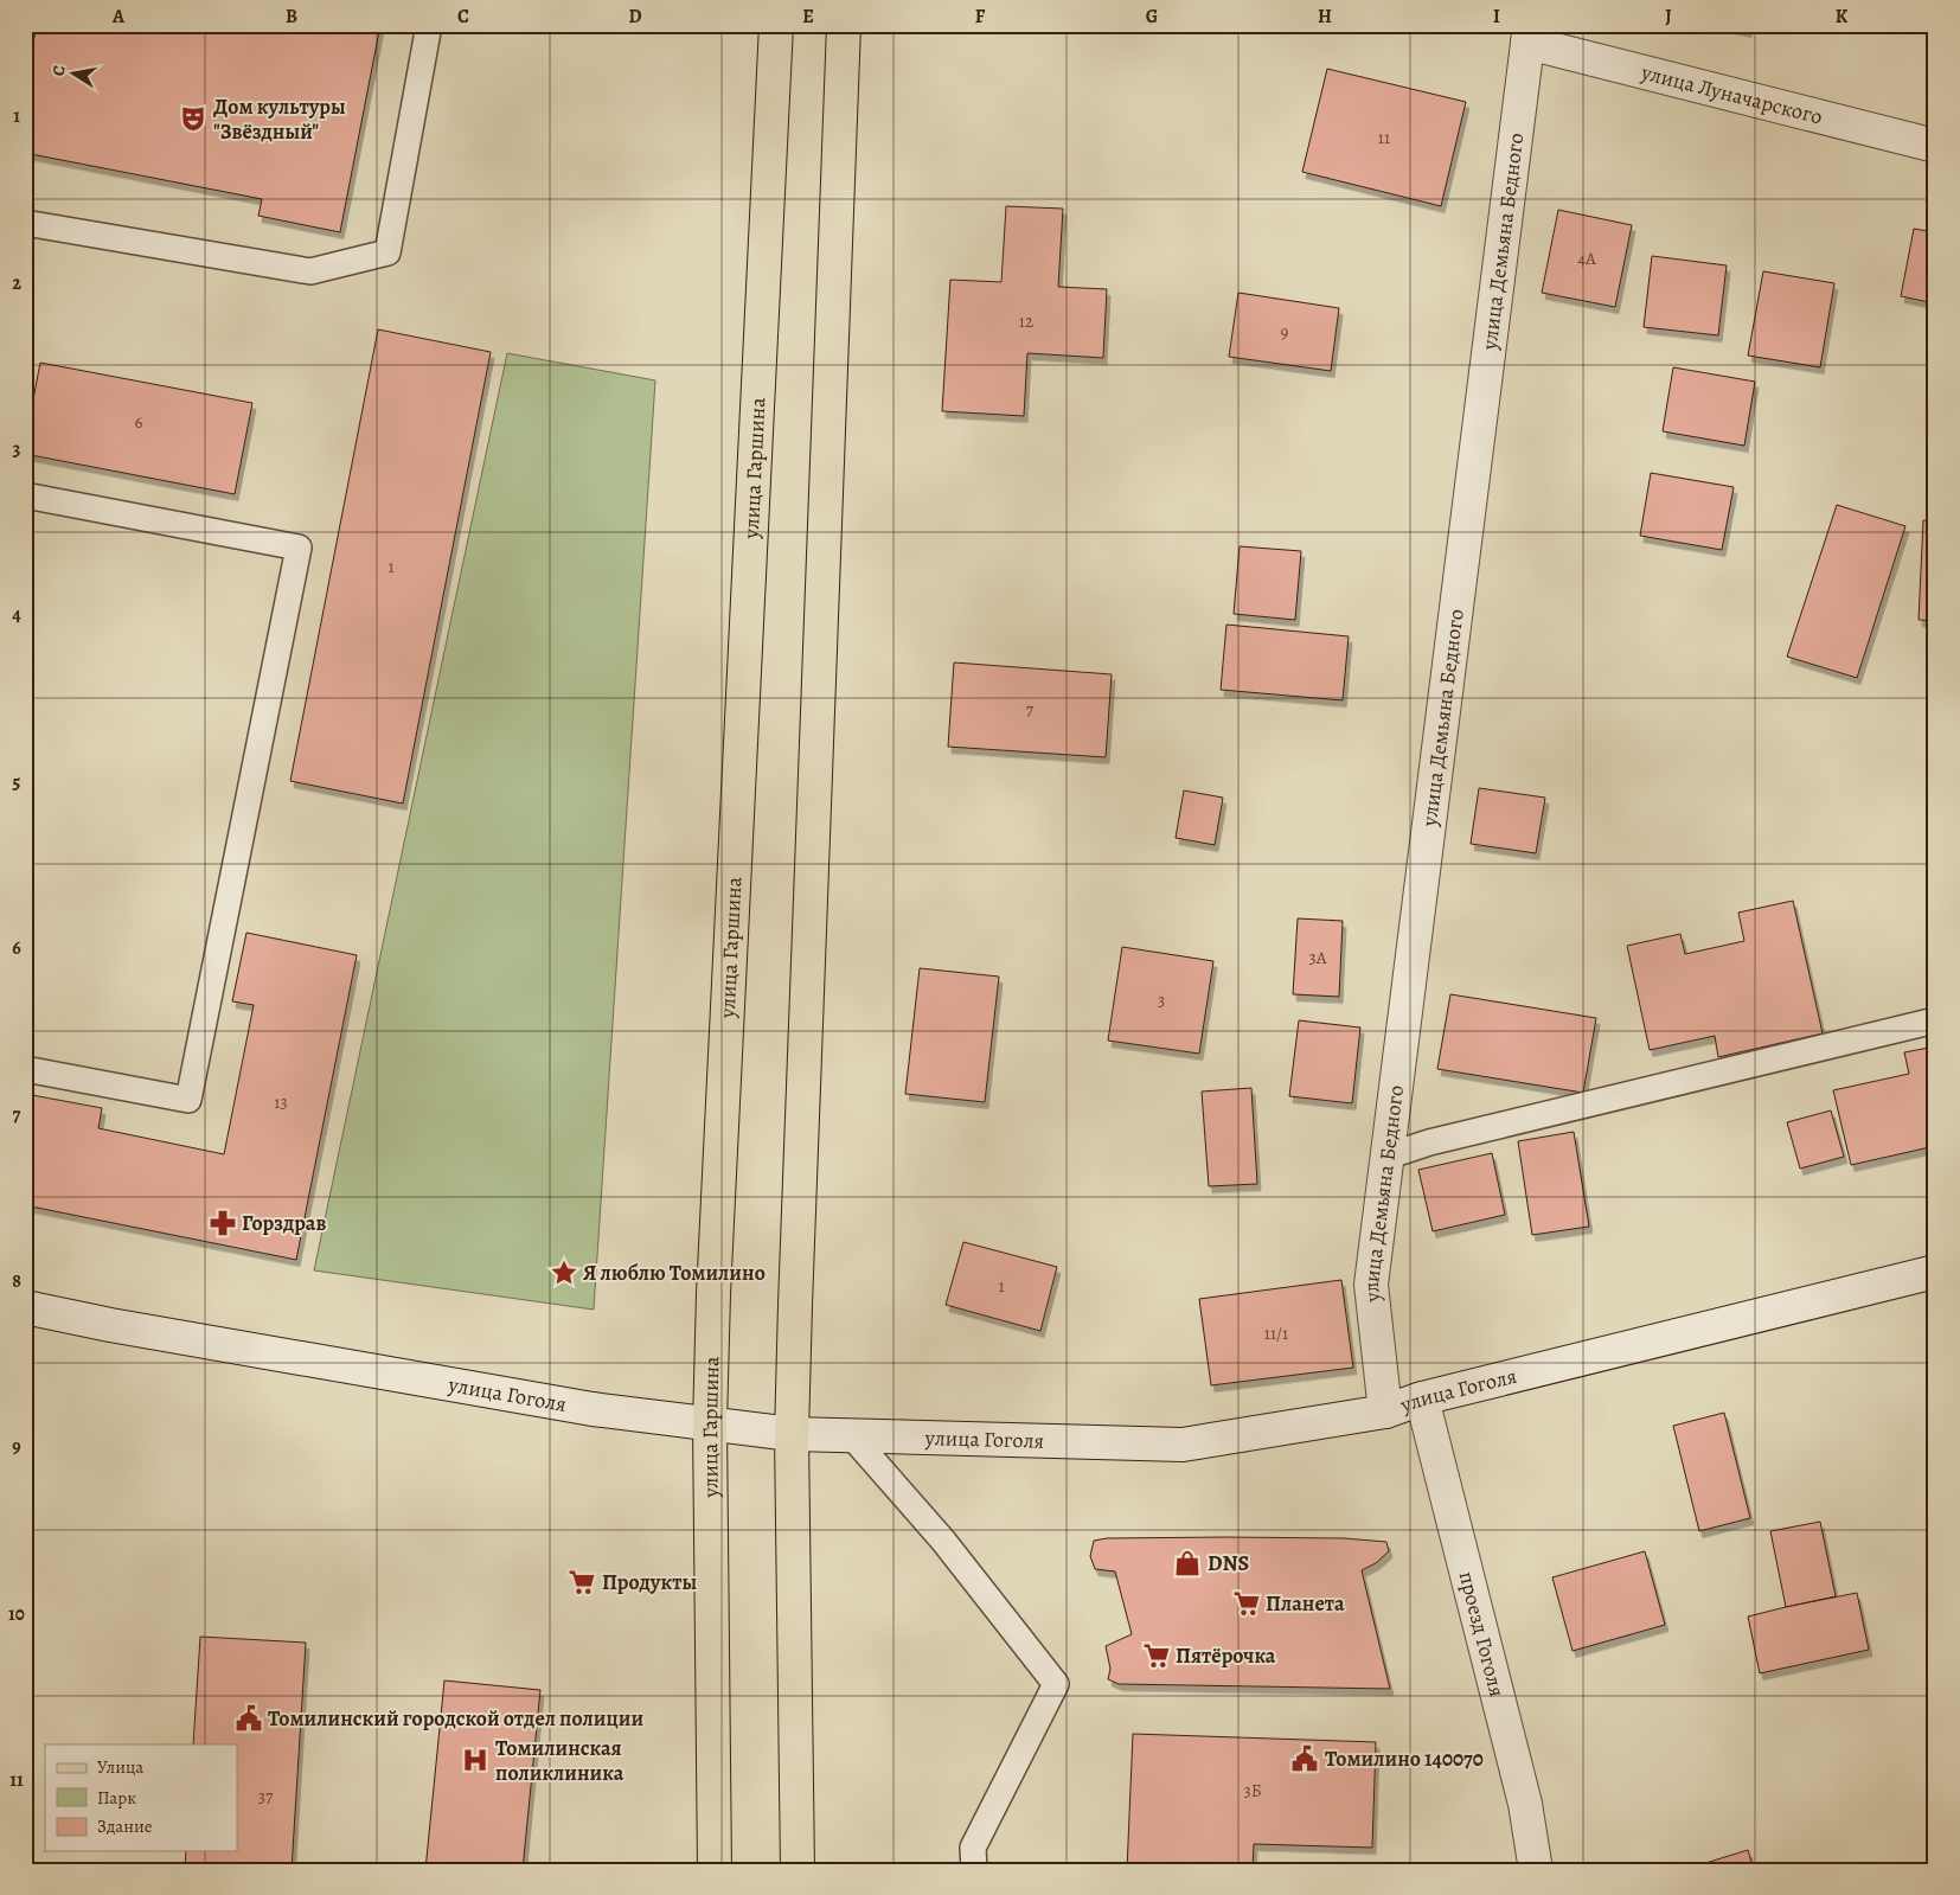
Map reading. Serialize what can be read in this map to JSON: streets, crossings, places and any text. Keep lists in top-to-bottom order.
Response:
{
  "streets": {
    "main road": ["улица Гаршина"],
    "street": [
      "улица Луначарского",
      "улица Демьяна Бедного",
      "улица Гоголя",
      "проезд Гоголя"
    ]
  },
  "crossings": [
    ["улица Луначарского", "улица Демьяна Бедного"],
    ["улица Демьяна Бедного", "улица Гоголя"],
    ["улица Гаршина", "улица Гоголя"],
    ["улица Гоголя", "проезд Гоголя"]
  ],
  "places": {
    "theatre": ["Дом культуры \"Звёздный\""],
    "pharmacy": ["Горздрав"],
    "place": ["Я люблю Томилино"],
    "shop": ["DNS"],
    "supermarket": ["Продукты", "Планета", "Пятёрочка"],
    "public building": ["Томилинский городской отдел полиции", "Томилино 140070"],
    "hospital": ["Томилинская поликлиника"]
  },
  "house_numbers": [
    "11",
    "4А",
    "12",
    "9",
    "6",
    "1",
    "7",
    "3А",
    "3",
    "13",
    "1",
    "11/1",
    "3Б",
    "37"
  ],
  "legend": ["Улица", "Парк", "Здание"],
  "north": "left",
  "grid": {
    "columns": [
      "A",
      "B",
      "C",
      "D",
      "E",
      "F",
      "G",
      "H",
      "I",
      "J",
      "K"
    ],
    "rows": [
      "1",
      "2",
      "3",
      "4",
      "5",
      "6",
      "7",
      "8",
      "9",
      "10",
      "11"
    ]
  }
}
